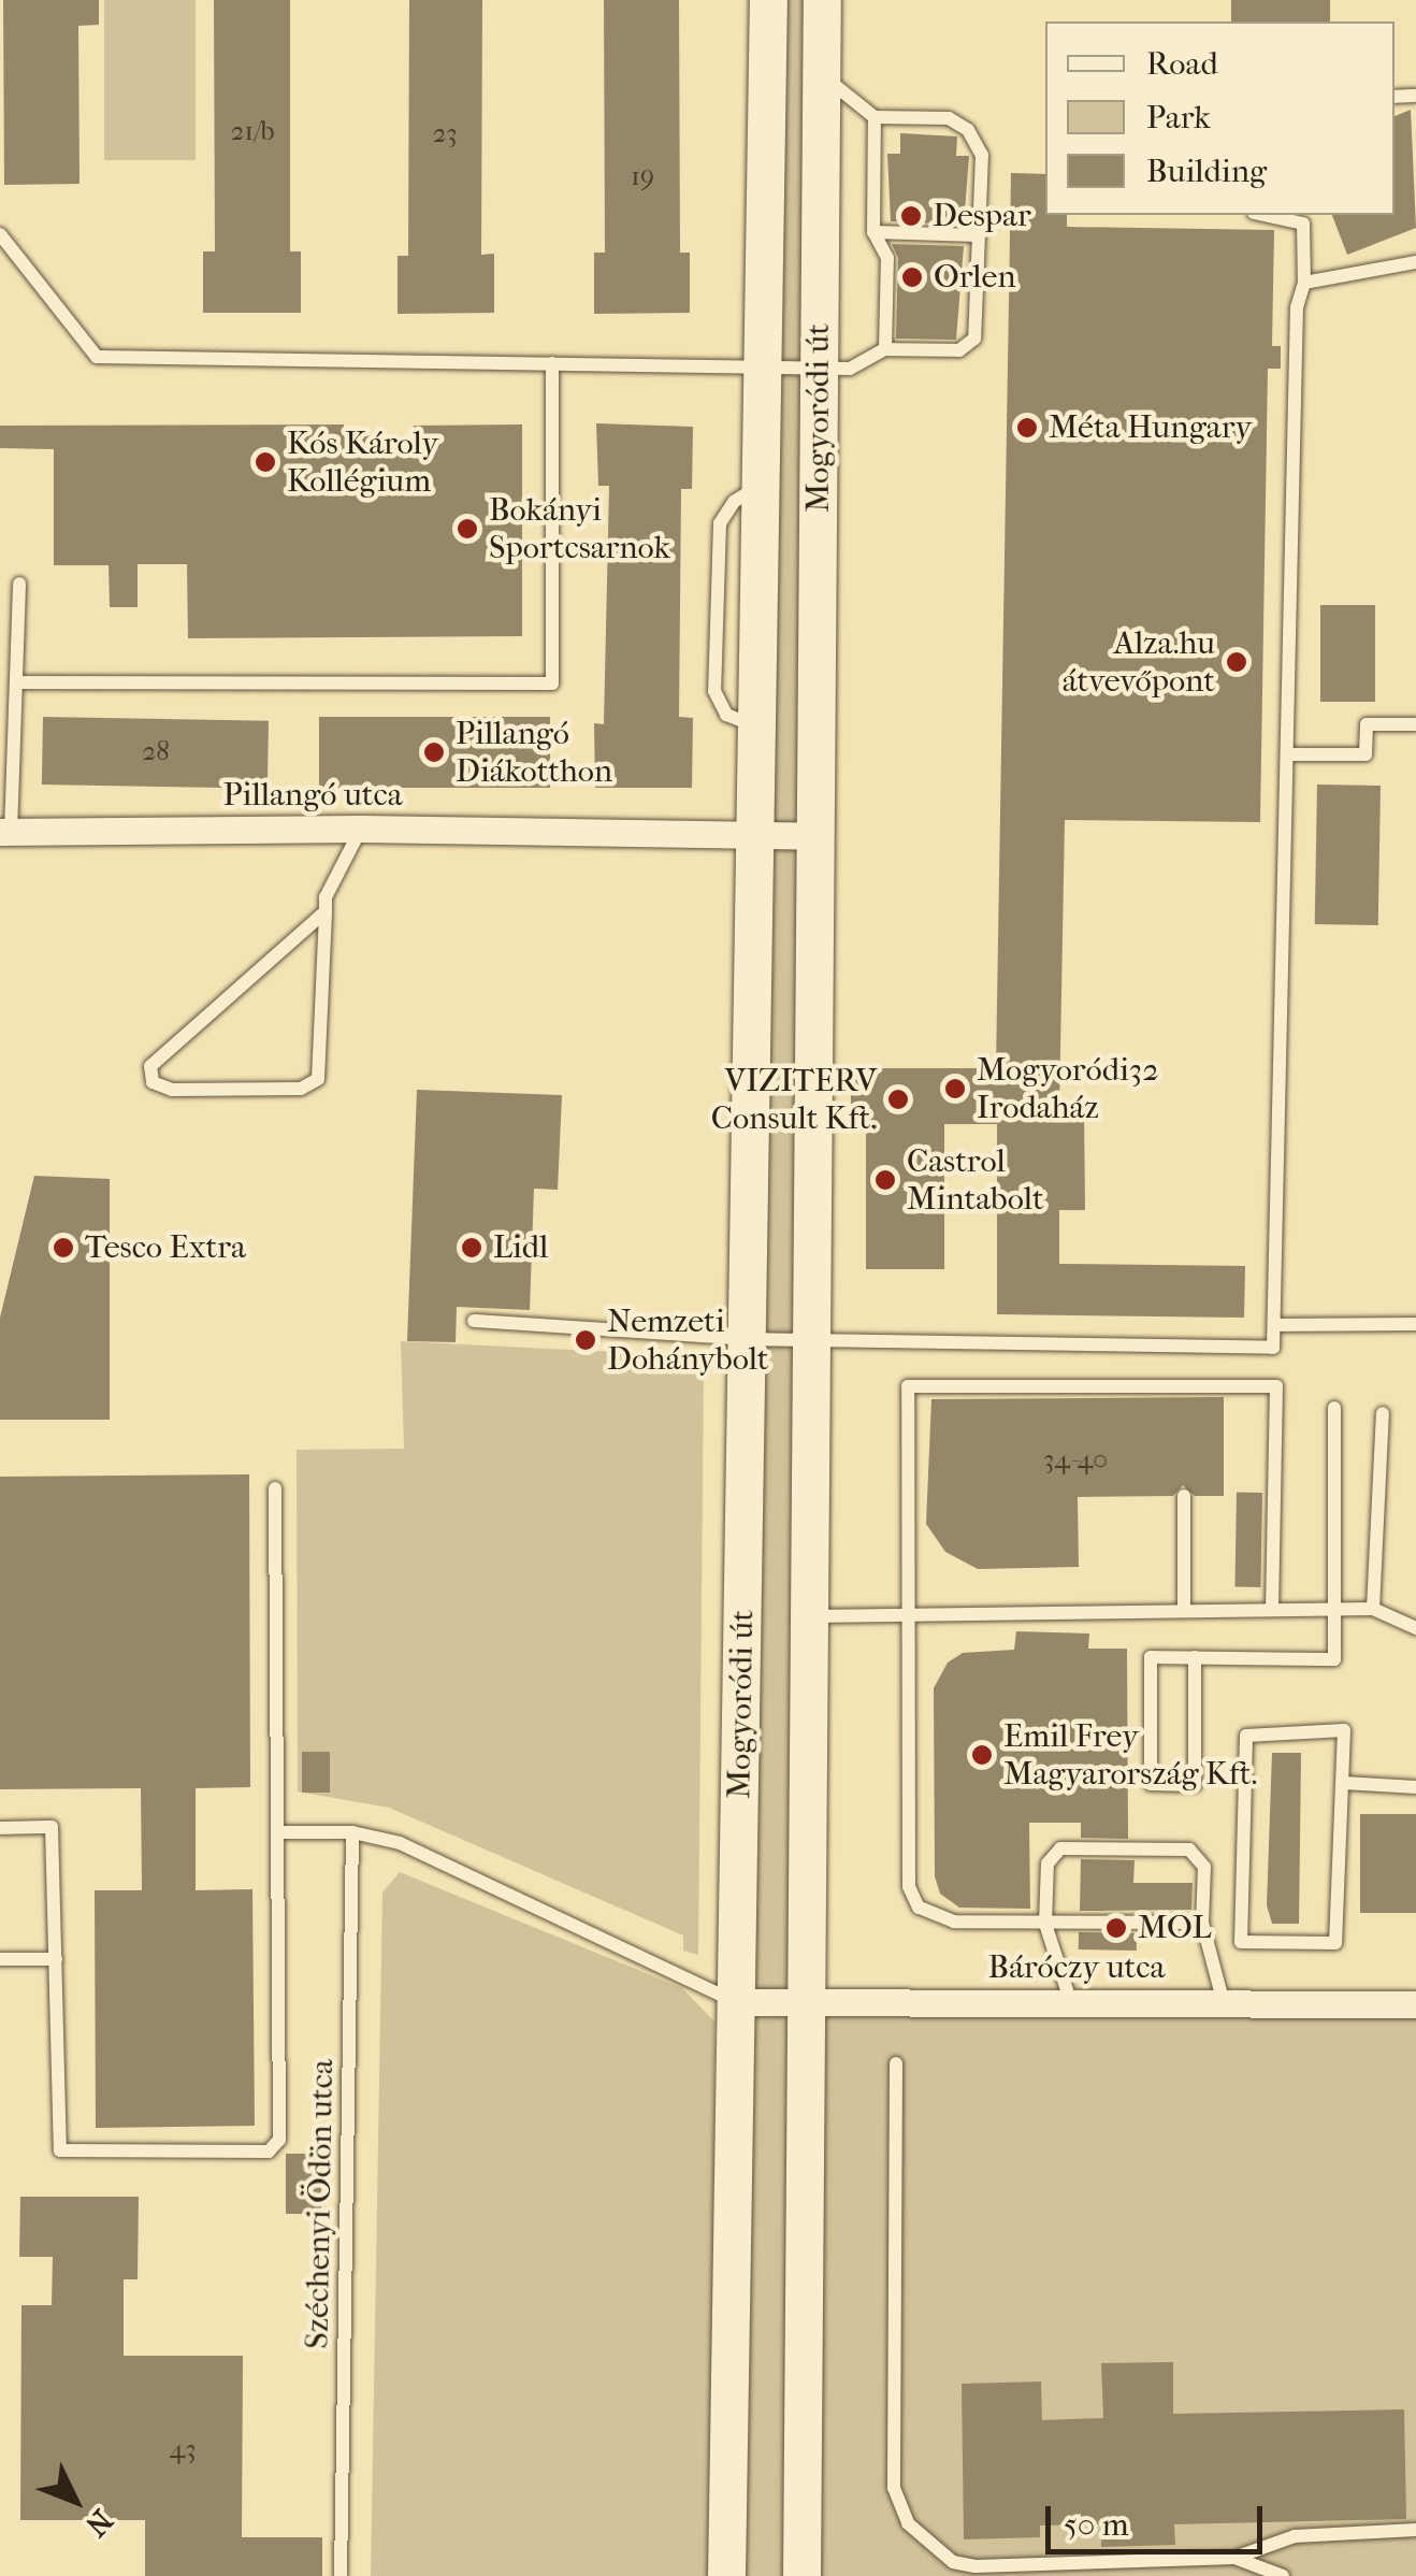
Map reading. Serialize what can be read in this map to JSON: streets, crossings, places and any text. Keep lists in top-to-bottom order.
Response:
{
  "streets": {
    "street": ["Mogyoródi út", "Pillangó utca", "Báróczy utca"],
    "lane": ["Széchenyi Ödön utca"]
  },
  "crossings": [
    ["Mogyoródi út", "Pillangó utca"],
    ["Mogyoródi út", "Báróczy utca"]
  ],
  "places": [
    "Despar",
    "Orlen",
    "Méta Hungary",
    "Kós Károly Kollégium",
    "Bokányi Sportcsarnok",
    "Alza.hu átvevőpont",
    "Pillangó Diákotthon",
    "Mogyoródi32 Irodaház",
    "VIZITERV Consult Kft.",
    "Castrol Mintabolt",
    "Tesco Extra",
    "Lidl",
    "Nemzeti Dohánybolt",
    "Emil Frey Magyarország Kft.",
    "MOL"
  ],
  "house_numbers": [
    "21/b",
    "23",
    "19",
    "28",
    "34-40",
    "43"
  ],
  "legend": ["Road", "Park", "Building"],
  "scale_bar": "50 m",
  "north": "bottom right"
}
